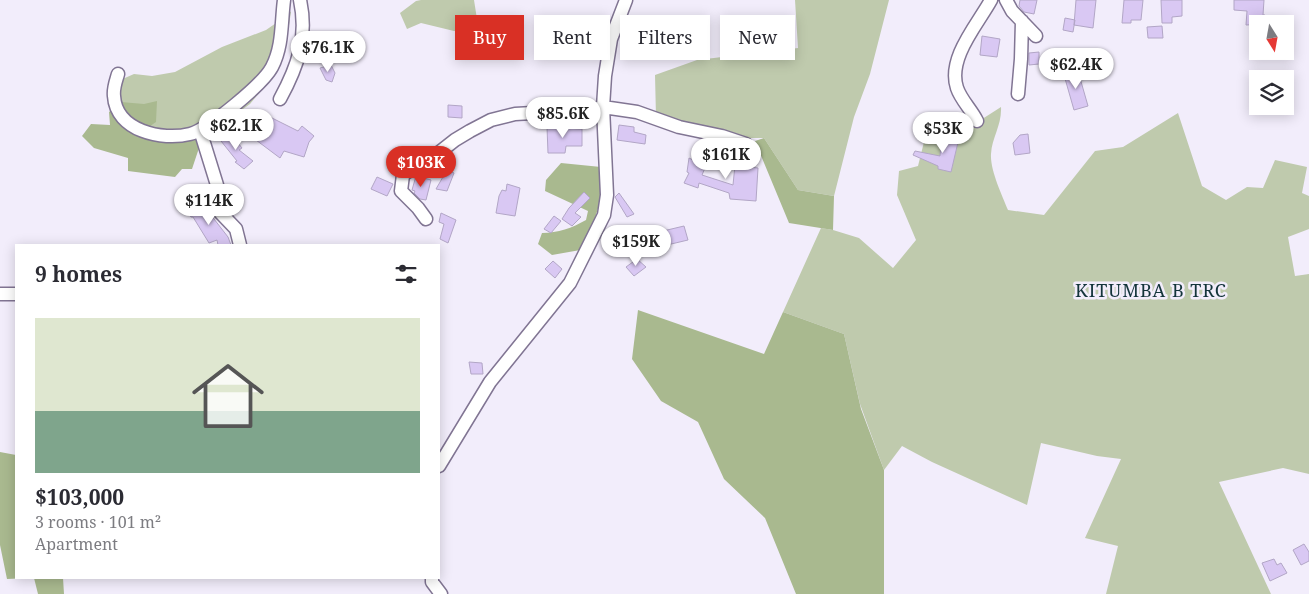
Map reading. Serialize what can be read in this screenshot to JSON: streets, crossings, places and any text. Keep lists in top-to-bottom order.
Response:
{
  "districts": ["KITUMBA B TRC"],
  "north": "bottom",
  "page": {
    "chip": [
      "Buy",
      "Rent",
      "Filters",
      "New"
    ],
    "price": [
      "$76.1K",
      "$62.4K",
      "$85.6K",
      "$62.1K",
      "$53K",
      "$161K",
      "$103K",
      "$114K",
      "$159K"
    ],
    "heading": "9 homes",
    "list": [
      {
        "name": "$103,000",
        "note": "3 rooms · 101 m² · Apartment"
      }
    ]
  }
}
